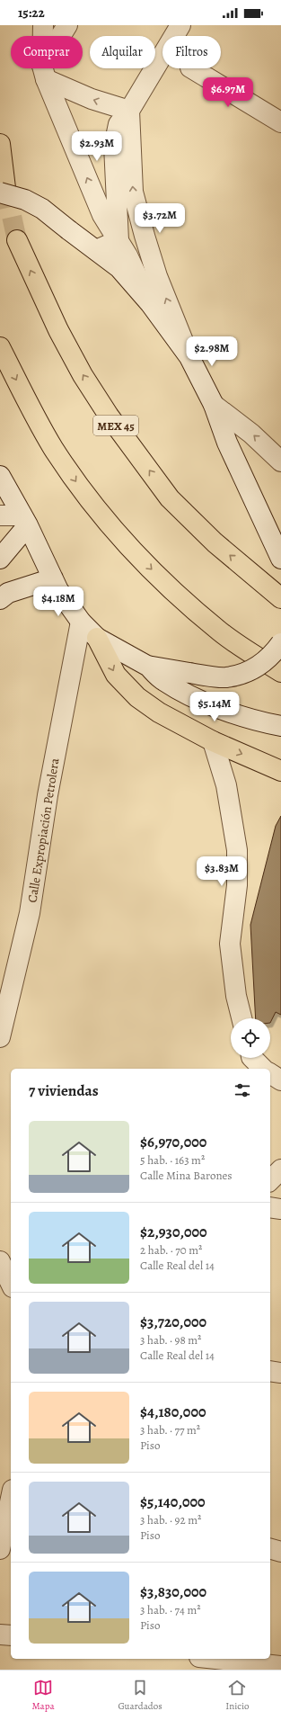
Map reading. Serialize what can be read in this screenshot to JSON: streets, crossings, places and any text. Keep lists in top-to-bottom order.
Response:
{
  "streets": {
    "main road": ["MEX 45"],
    "street": ["Calle Expropiación Petrolera"]
  },
  "page": {
    "status": "15:22",
    "chip": ["Comprar", "Alquilar", "Filtros"],
    "price": [
      "$6.97M",
      "$2.93M",
      "$3.72M",
      "$2.98M",
      "$4.18M",
      "$5.14M",
      "$3.83M"
    ],
    "heading": "7 viviendas",
    "list": [
      {
        "name": "$6,970,000",
        "note": "5 hab. · 163 m² · Calle Mina Barones"
      },
      {
        "name": "$2,930,000",
        "note": "2 hab. · 70 m² · Calle Real del 14"
      },
      {
        "name": "$3,720,000",
        "note": "3 hab. · 98 m² · Calle Real del 14"
      },
      {
        "name": "$4,180,000",
        "note": "3 hab. · 77 m² · Piso"
      },
      {
        "name": "$5,140,000",
        "note": "3 hab. · 92 m² · Piso"
      },
      {
        "name": "$3,830,000",
        "note": "3 hab. · 74 m² · Piso"
      }
    ],
    "tabs": ["Mapa", "Guardados", "Inicio"]
  }
}
